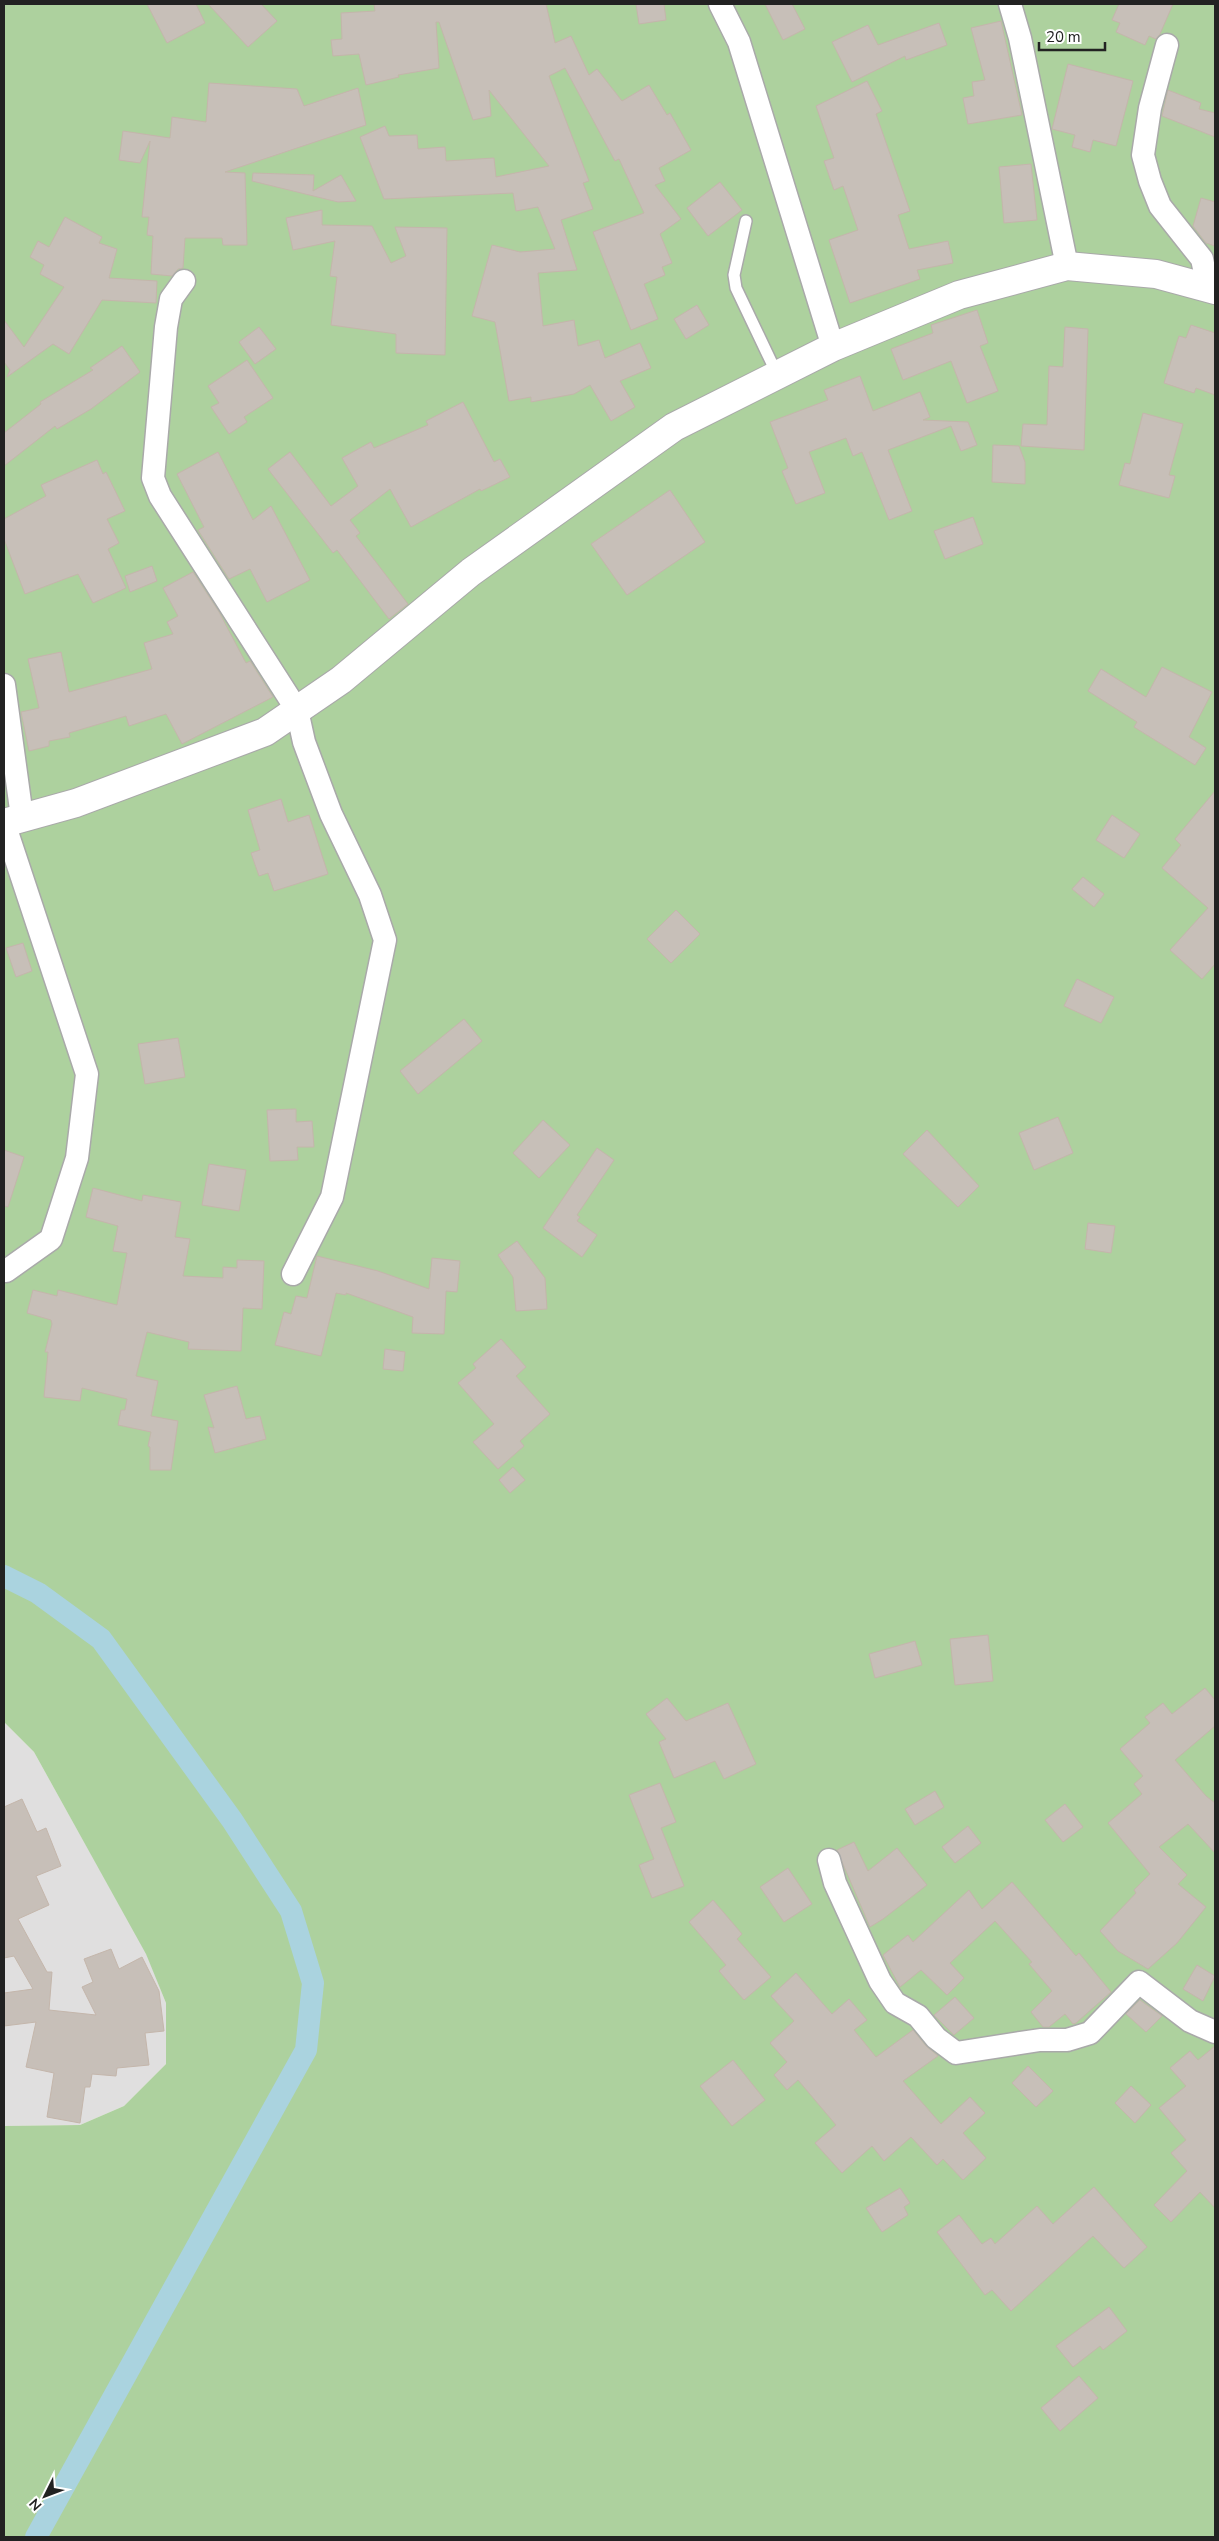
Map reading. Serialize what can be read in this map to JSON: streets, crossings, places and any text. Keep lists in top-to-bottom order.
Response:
{
  "scale_bar": "20 m",
  "north": "bottom left"
}
